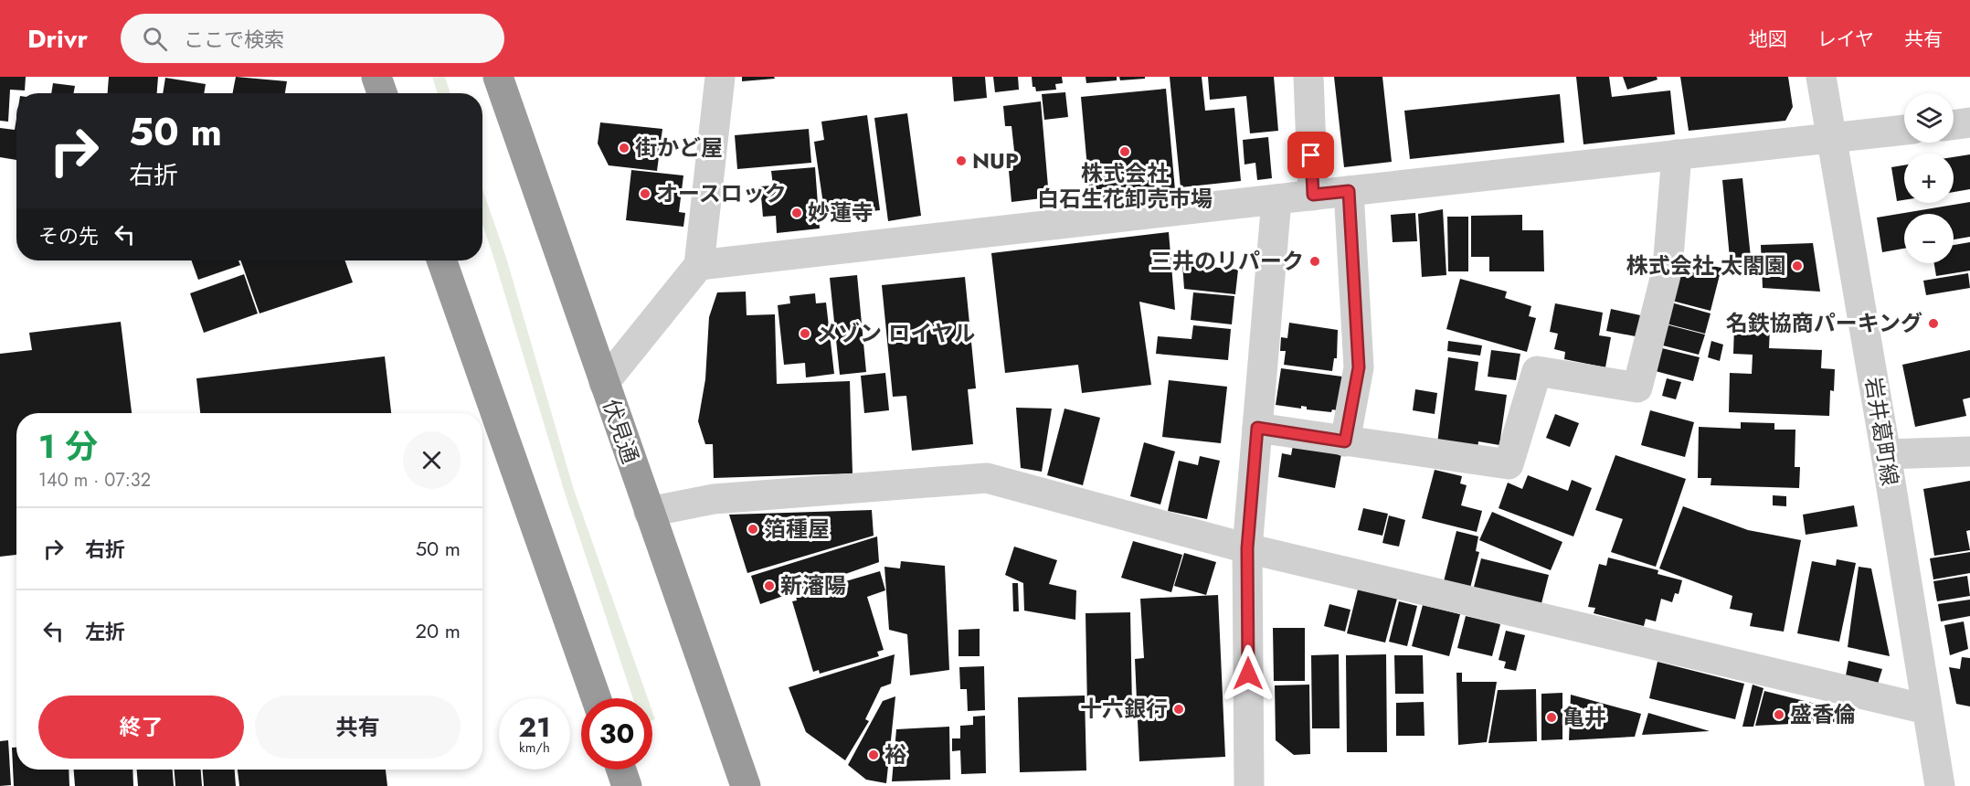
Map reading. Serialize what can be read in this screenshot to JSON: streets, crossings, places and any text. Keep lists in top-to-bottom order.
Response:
{
  "streets": {
    "highway": ["伏見通"],
    "street": ["岩井葛町線"]
  },
  "places": [
    "街かど屋",
    "株式会社 白石生花卸売市場",
    "NUP",
    "オースロック",
    "妙蓮寺",
    "三井のリパーク",
    "株式会社 太閤園",
    "名鉄協商パーキング",
    "メゾン ロイヤル",
    "箔種屋",
    "新瀋陽",
    "十六銀行",
    "盛香倫",
    "亀井",
    "裕"
  ],
  "page": {
    "header": "Drivr",
    "search": "ここで検索",
    "nav": ["地図", "レイヤ", "共有"],
    "map_buttons": ["+", "−"],
    "turn": ["50 m", "右折"],
    "then": "その先",
    "heading": ["1 分", "140 m · 07:32"],
    "list": [
      {
        "name": "右折",
        "value": "50 m"
      },
      {
        "name": "左折",
        "value": "20 m"
      }
    ],
    "buttons": ["終了", "共有"],
    "speed": "21 km/h",
    "limit": "30"
  }
}
